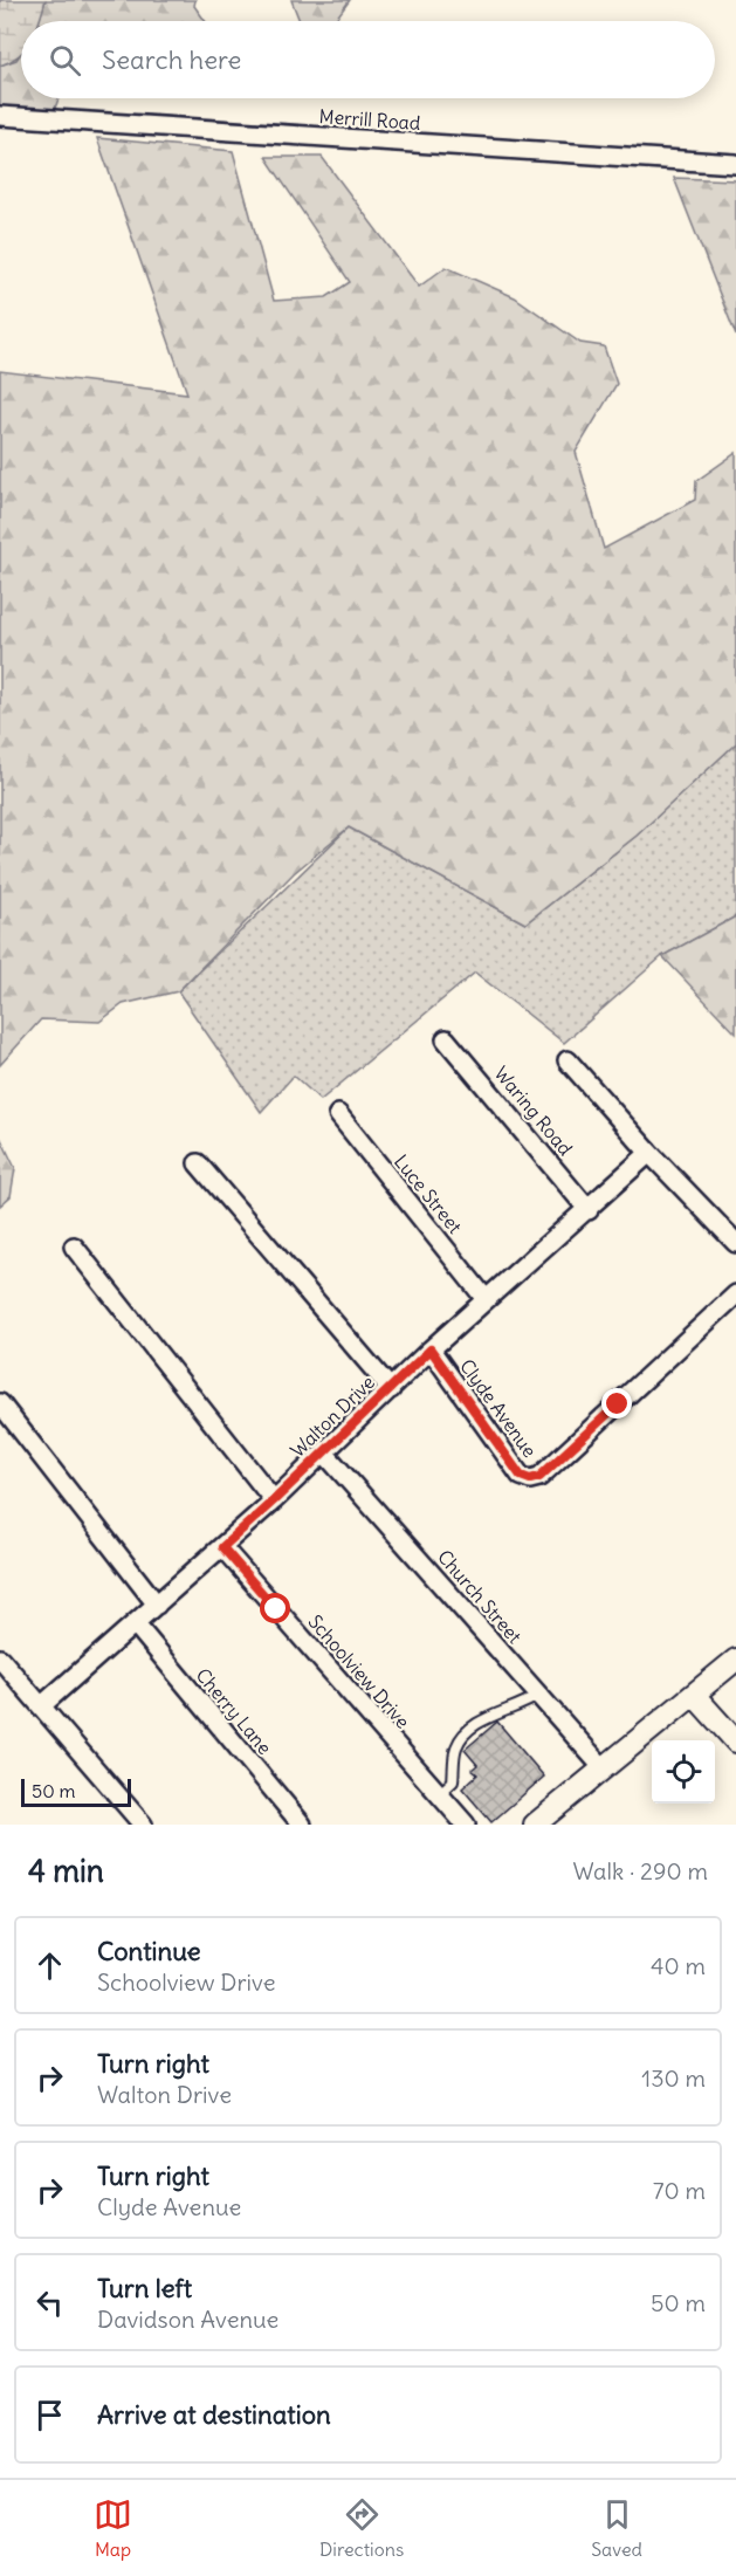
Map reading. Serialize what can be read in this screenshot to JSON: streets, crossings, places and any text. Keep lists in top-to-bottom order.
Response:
{
  "streets": {
    "street": [
      "Merrill Road",
      "Waring Road",
      "Luce Street",
      "Clyde Avenue",
      "Walton Drive",
      "Church Street",
      "Schoolview Drive",
      "Cherry Lane"
    ]
  },
  "crossings": [
    ["Waring Road", "Walton Drive"],
    ["Luce Street", "Walton Drive"],
    ["Clyde Avenue", "Walton Drive"],
    ["Walton Drive", "Church Street"],
    ["Walton Drive", "Schoolview Drive"],
    ["Walton Drive", "Cherry Lane"]
  ],
  "scale_bar": "50 m",
  "page": {
    "search": "Search here",
    "scale": "50 m",
    "heading": ["4 min", "Walk · 290 m"],
    "list": [
      ["Continue", "Schoolview Drive", "40 m"],
      ["Turn right", "Walton Drive", "130 m"],
      ["Turn right", "Clyde Avenue", "70 m"],
      ["Turn left", "Davidson Avenue", "50 m"],
      "Arrive at destination"
    ],
    "nav": ["Map", "Directions", "Saved"]
  }
}
